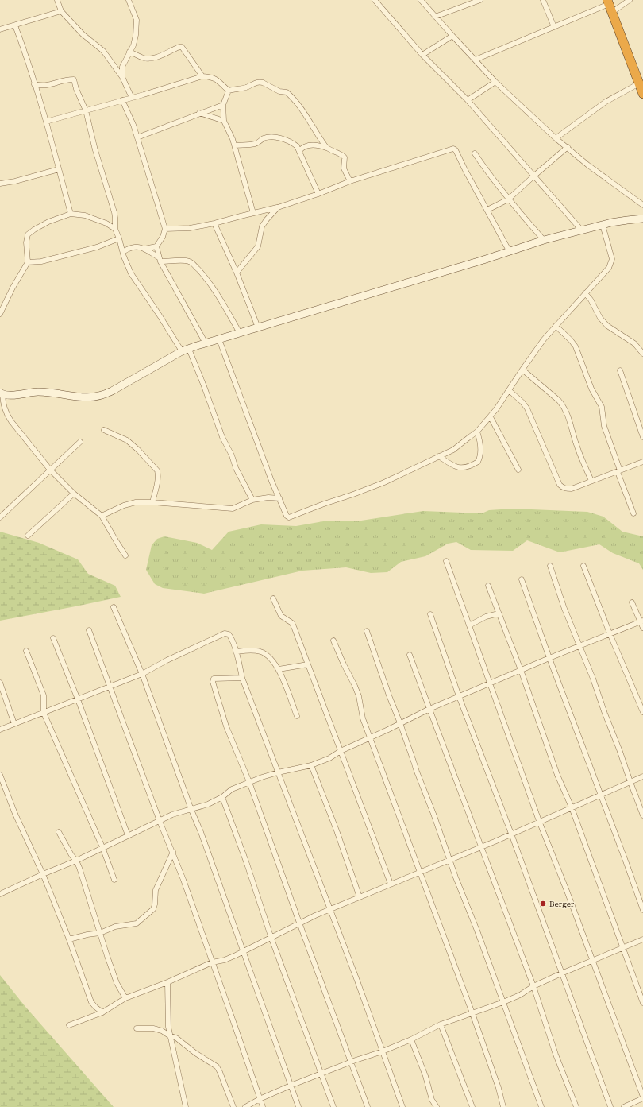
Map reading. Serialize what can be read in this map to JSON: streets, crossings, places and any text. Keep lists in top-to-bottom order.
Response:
{
  "places": ["Berger"]
}
